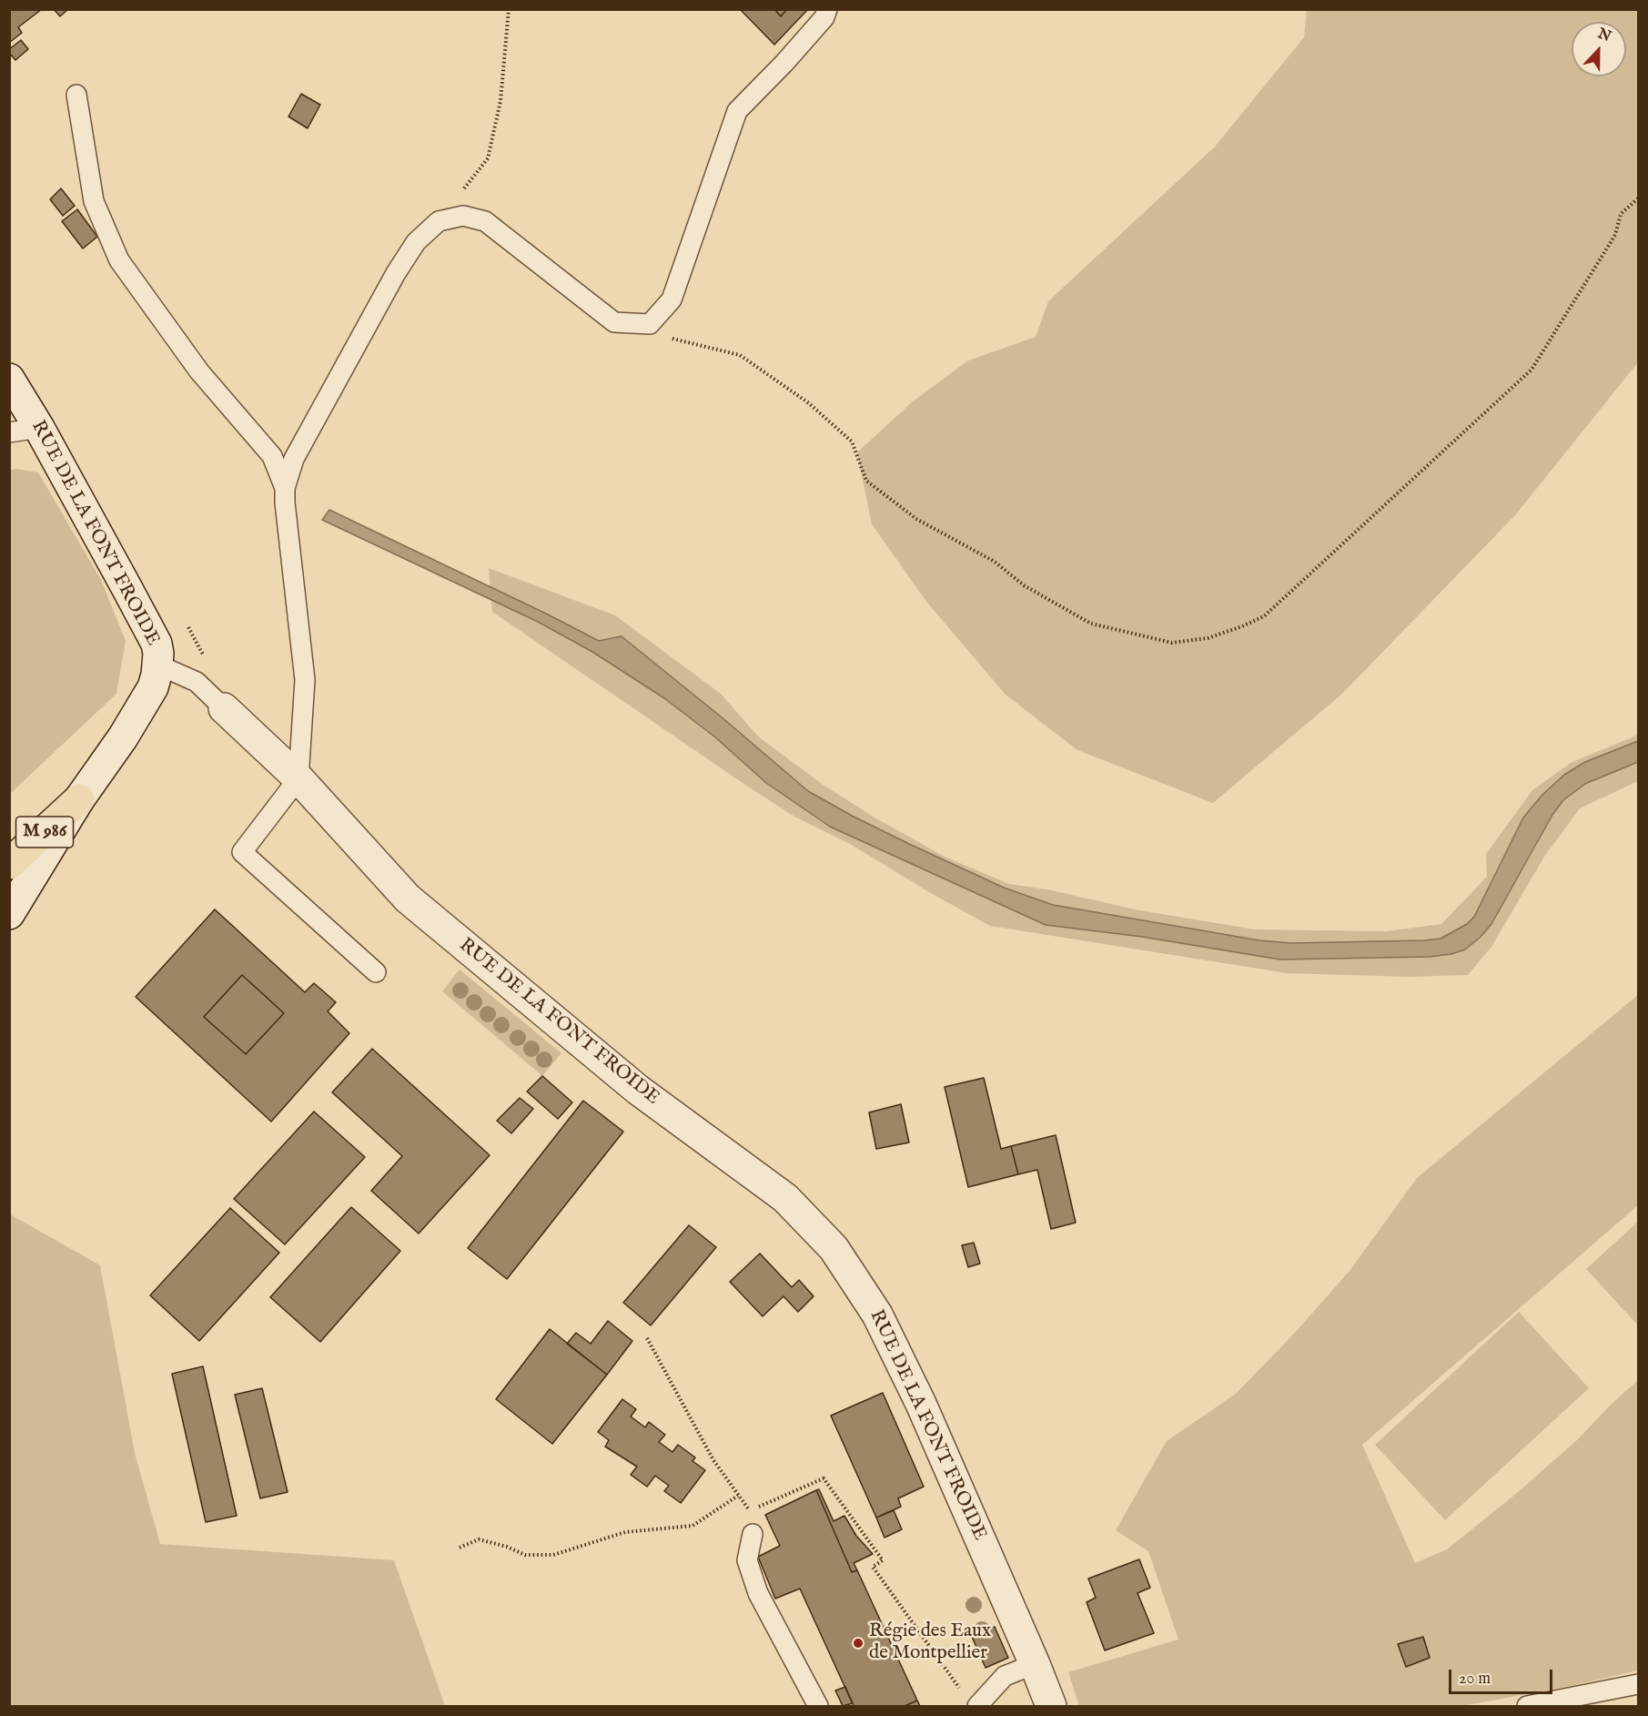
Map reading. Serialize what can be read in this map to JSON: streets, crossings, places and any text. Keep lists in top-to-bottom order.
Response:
{
  "streets": {
    "main road": ["M 986"],
    "street": ["RUE DE LA FONT FROIDE"]
  },
  "places": ["Régie des Eaux de Montpellier"],
  "scale_bar": "20 m",
  "north": "top"
}
